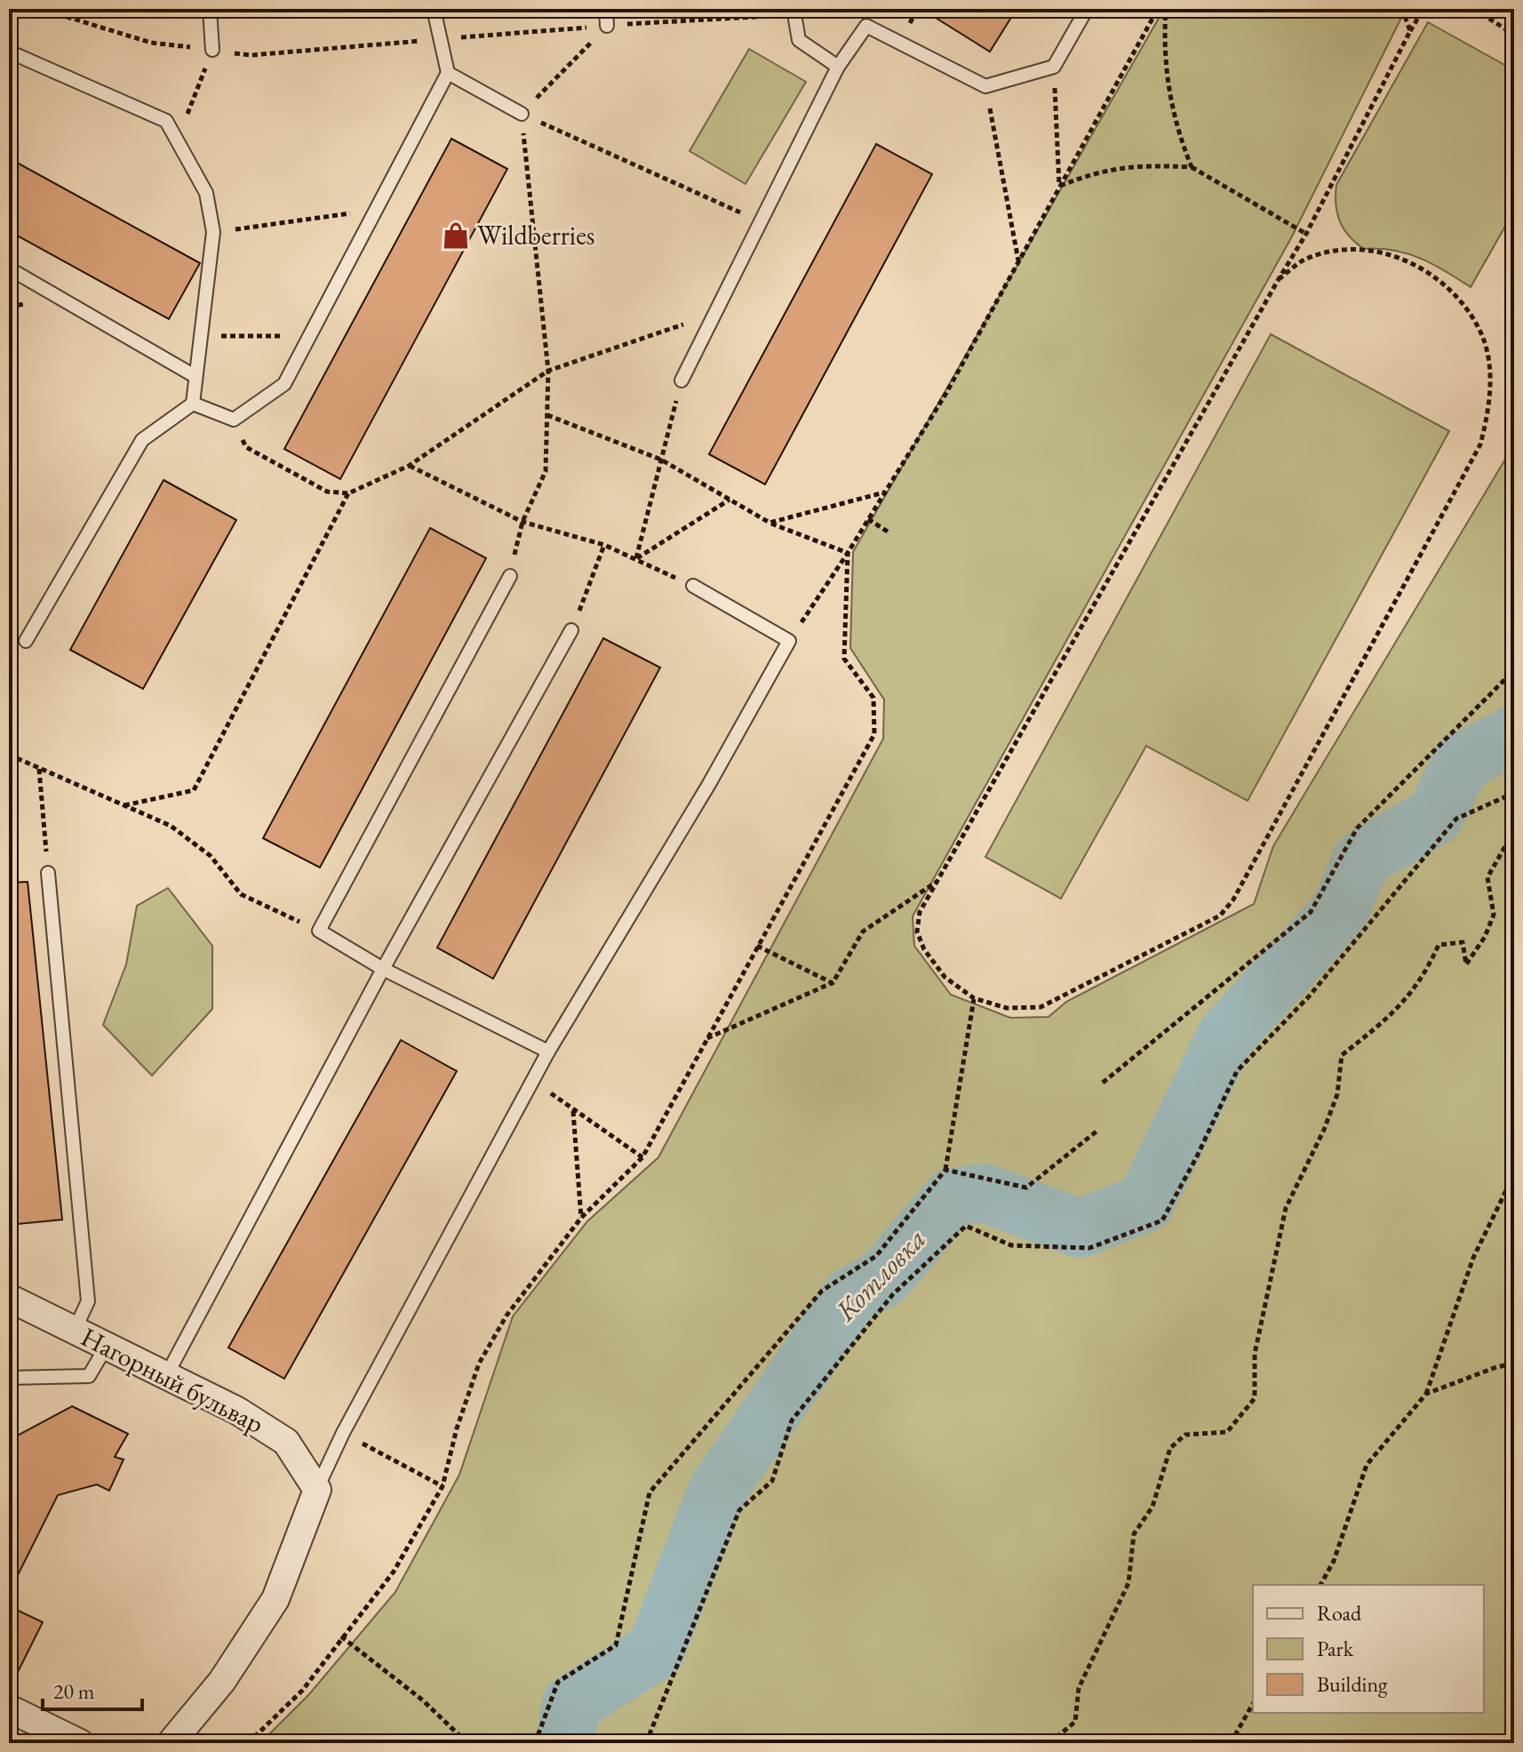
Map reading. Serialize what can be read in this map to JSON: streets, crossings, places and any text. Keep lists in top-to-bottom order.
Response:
{
  "streets": {
    "street": ["Нагорный бульвар"]
  },
  "water": ["Котловка"],
  "places": {
    "shop": ["Wildberries"]
  },
  "legend": ["Road", "Park", "Building"],
  "scale_bar": "20 m"
}
